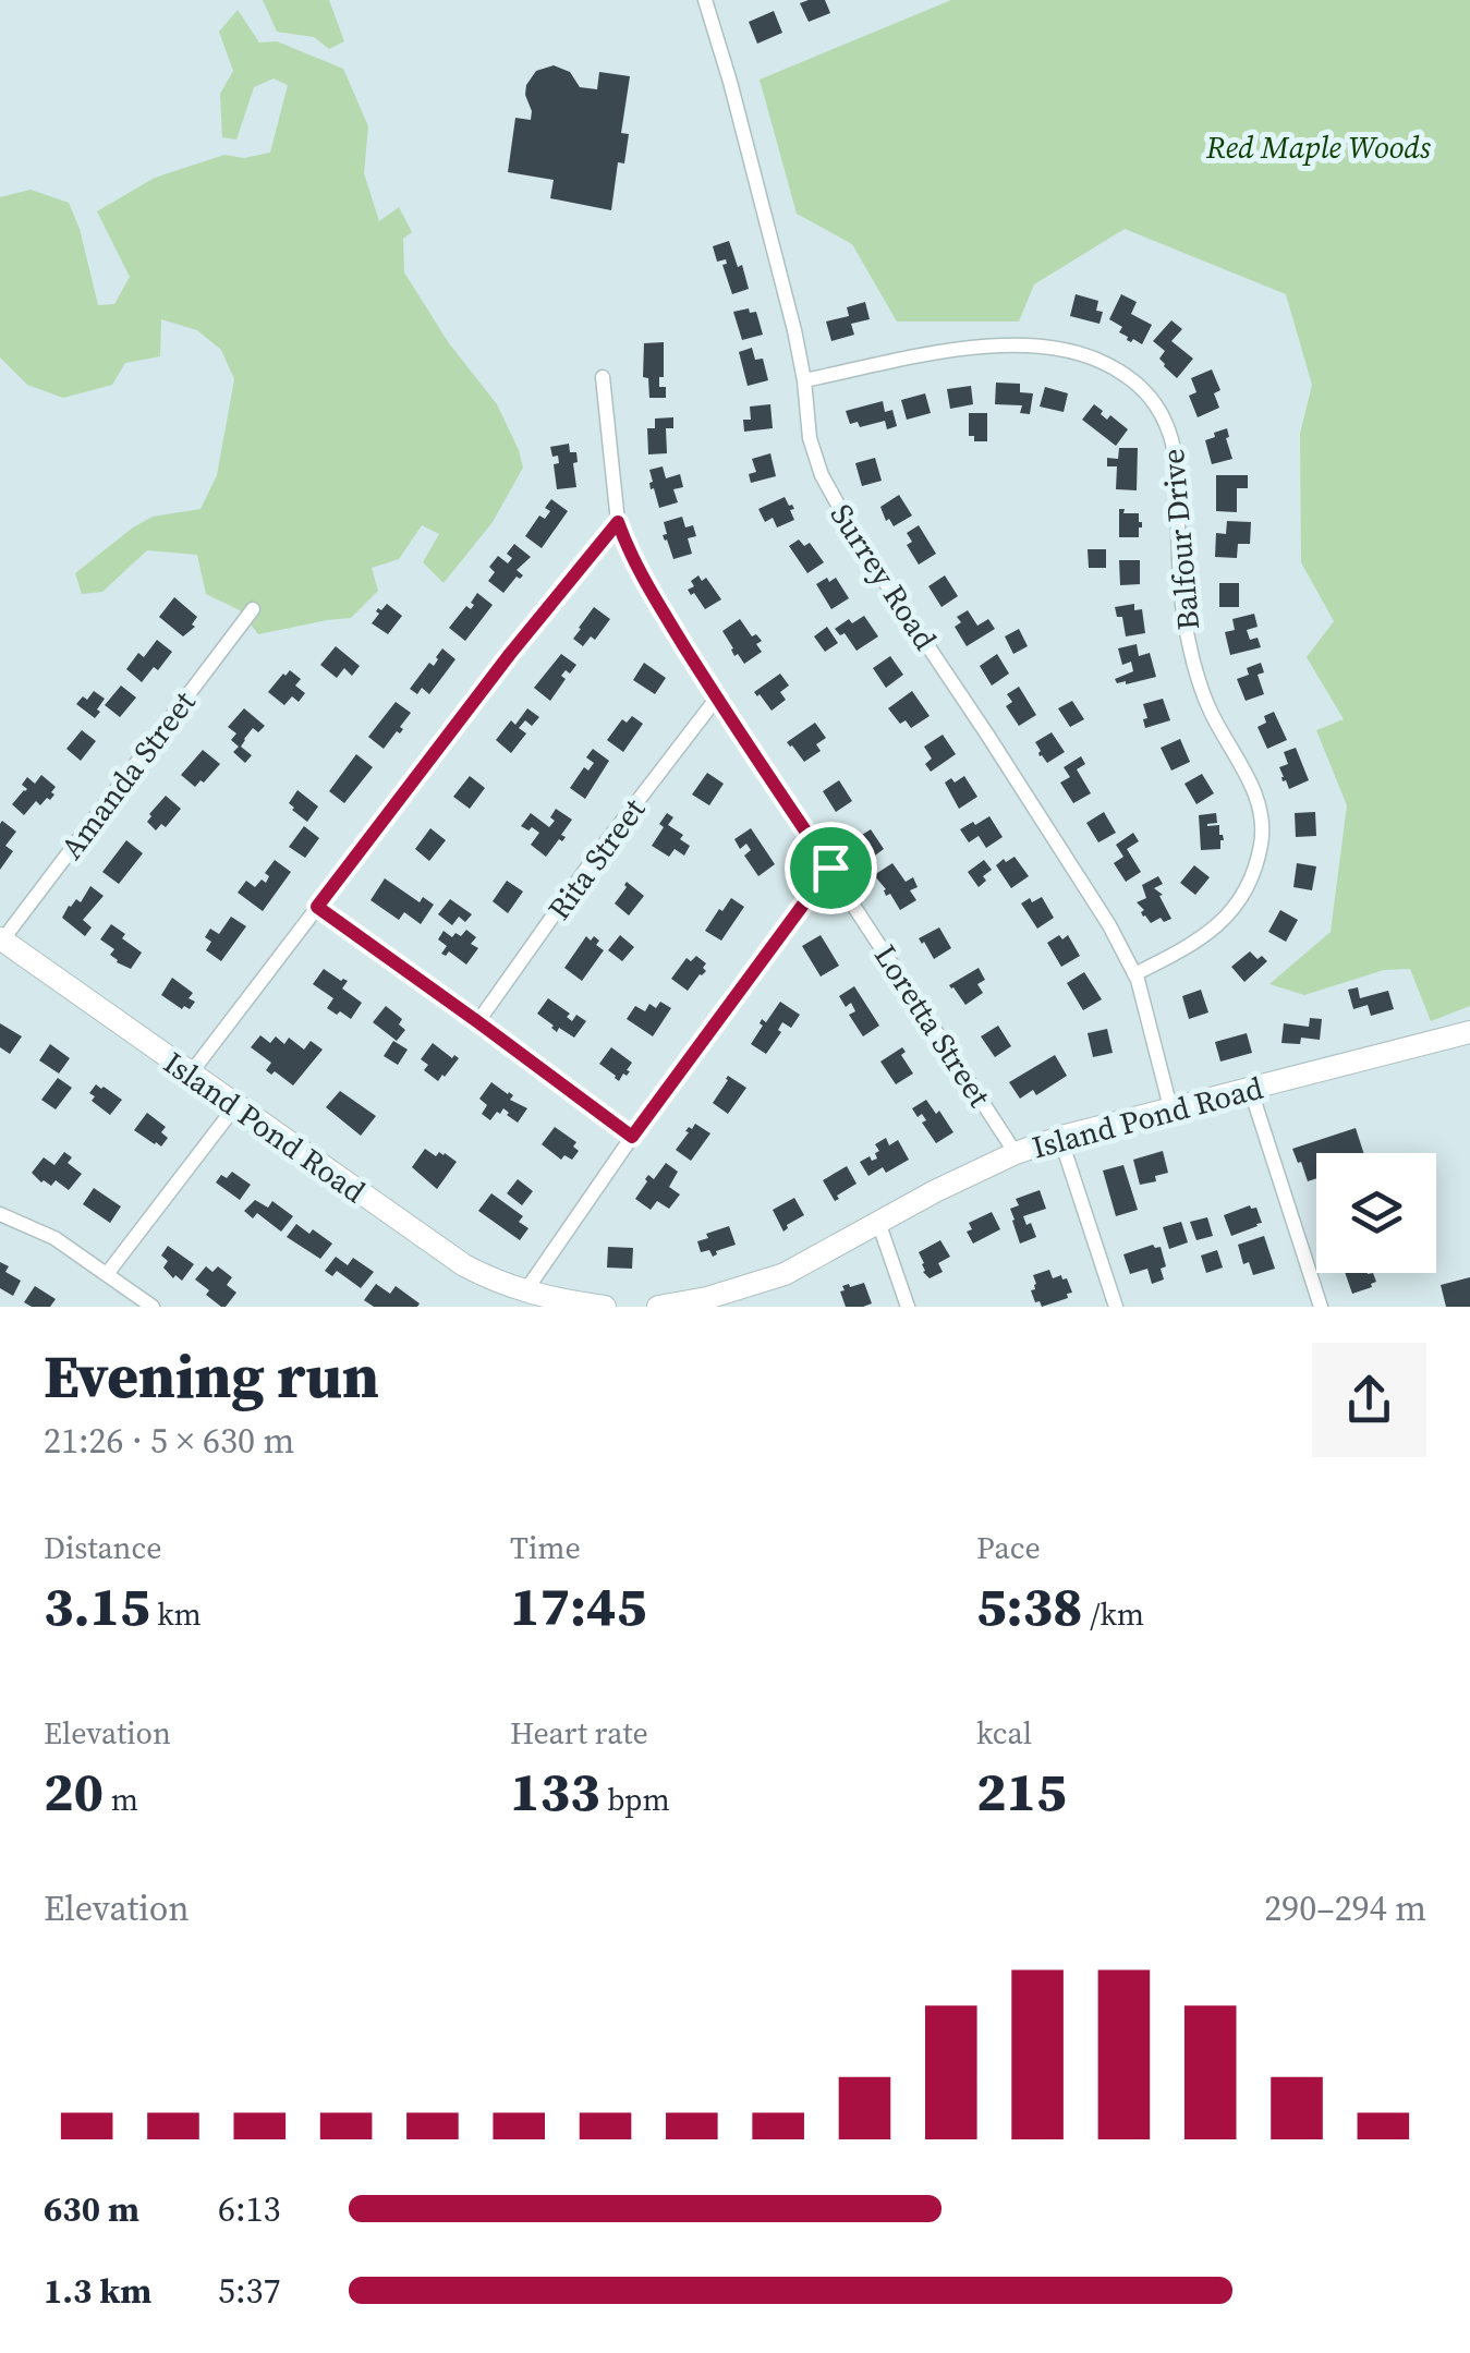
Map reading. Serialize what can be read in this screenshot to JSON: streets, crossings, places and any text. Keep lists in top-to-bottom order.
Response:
{
  "streets": {
    "main road": ["Island Pond Road"],
    "street": [
      "Balfour Drive",
      "Surrey Road",
      "Amanda Street",
      "Rita Street",
      "Loretta Street"
    ]
  },
  "crossings": [
    ["Balfour Drive", "Surrey Road"],
    ["Surrey Road", "Island Pond Road"],
    ["Amanda Street", "Island Pond Road"],
    ["Rita Street", "Loretta Street"],
    ["Loretta Street", "Island Pond Road"]
  ],
  "parks": ["Red Maple Woods"],
  "page": {
    "heading": ["Evening run", "21:26 · 5 × 630 m"],
    "stats": [
      ["Distance", "3.15 km"],
      ["Time", "17:45"],
      ["Pace", "5:38 /km"],
      ["Elevation", "20 m"],
      ["Heart rate", "133 bpm"],
      ["kcal", "215"]
    ],
    "chart": ["Elevation", "290–294 m"],
    "list": [
      {
        "name": "630 m",
        "note": "6:13"
      },
      {
        "name": "1.3 km",
        "note": "5:37"
      }
    ]
  }
}
